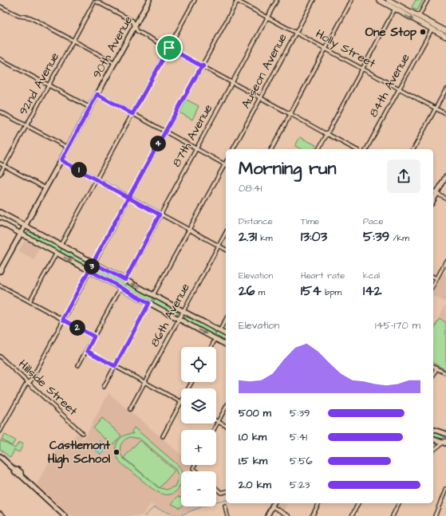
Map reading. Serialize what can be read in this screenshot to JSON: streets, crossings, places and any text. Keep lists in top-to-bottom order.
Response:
{
  "streets": {
    "main road": ["90th Avenue"],
    "street": [
      "Holly Street",
      "Auseon Avenue",
      "92nd Avenue",
      "84th Avenue",
      "87th Avenue",
      "86th Avenue",
      "Hillside Street"
    ]
  },
  "crossings": [
    ["Holly Street", "Auseon Avenue"],
    ["Holly Street", "84th Avenue"],
    ["Holly Street", "87th Avenue"]
  ],
  "places": ["One Stop", "Castlemont High School"],
  "page": {
    "pins": [
      "4",
      "1",
      "3",
      "2"
    ],
    "heading": ["Morning run", "08:41"],
    "stats": [
      ["Distance", "2.31 km"],
      ["Time", "13:03"],
      ["Pace", "5:39 /km"],
      ["Elevation", "26 m"],
      ["Heart rate", "154 bpm"],
      ["kcal", "142"]
    ],
    "chart": ["Elevation", "145–170 m"],
    "map_buttons": ["+", "−"],
    "list": [
      {
        "name": "500 m",
        "note": "5:39"
      },
      {
        "name": "1.0 km",
        "note": "5:41"
      },
      {
        "name": "1.5 km",
        "note": "5:56"
      },
      {
        "name": "2.0 km",
        "note": "5:23"
      }
    ]
  }
}
